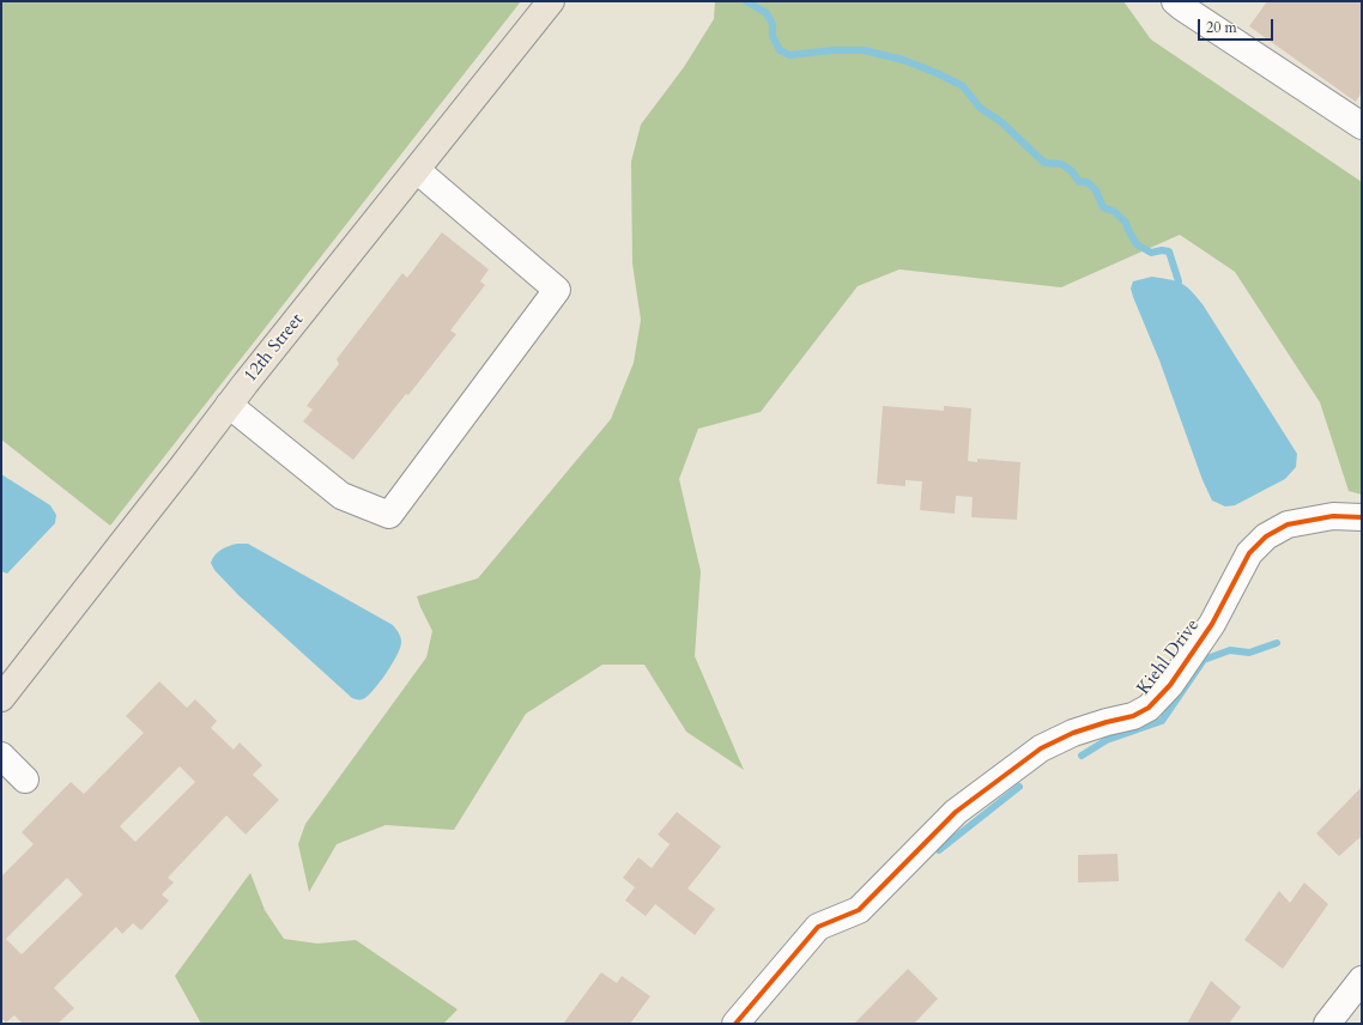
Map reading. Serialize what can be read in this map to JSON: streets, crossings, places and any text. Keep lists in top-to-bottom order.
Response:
{
  "streets": {
    "main road": ["12th Street"],
    "street": ["Kiehl Drive"]
  },
  "scale_bar": "20 m"
}
